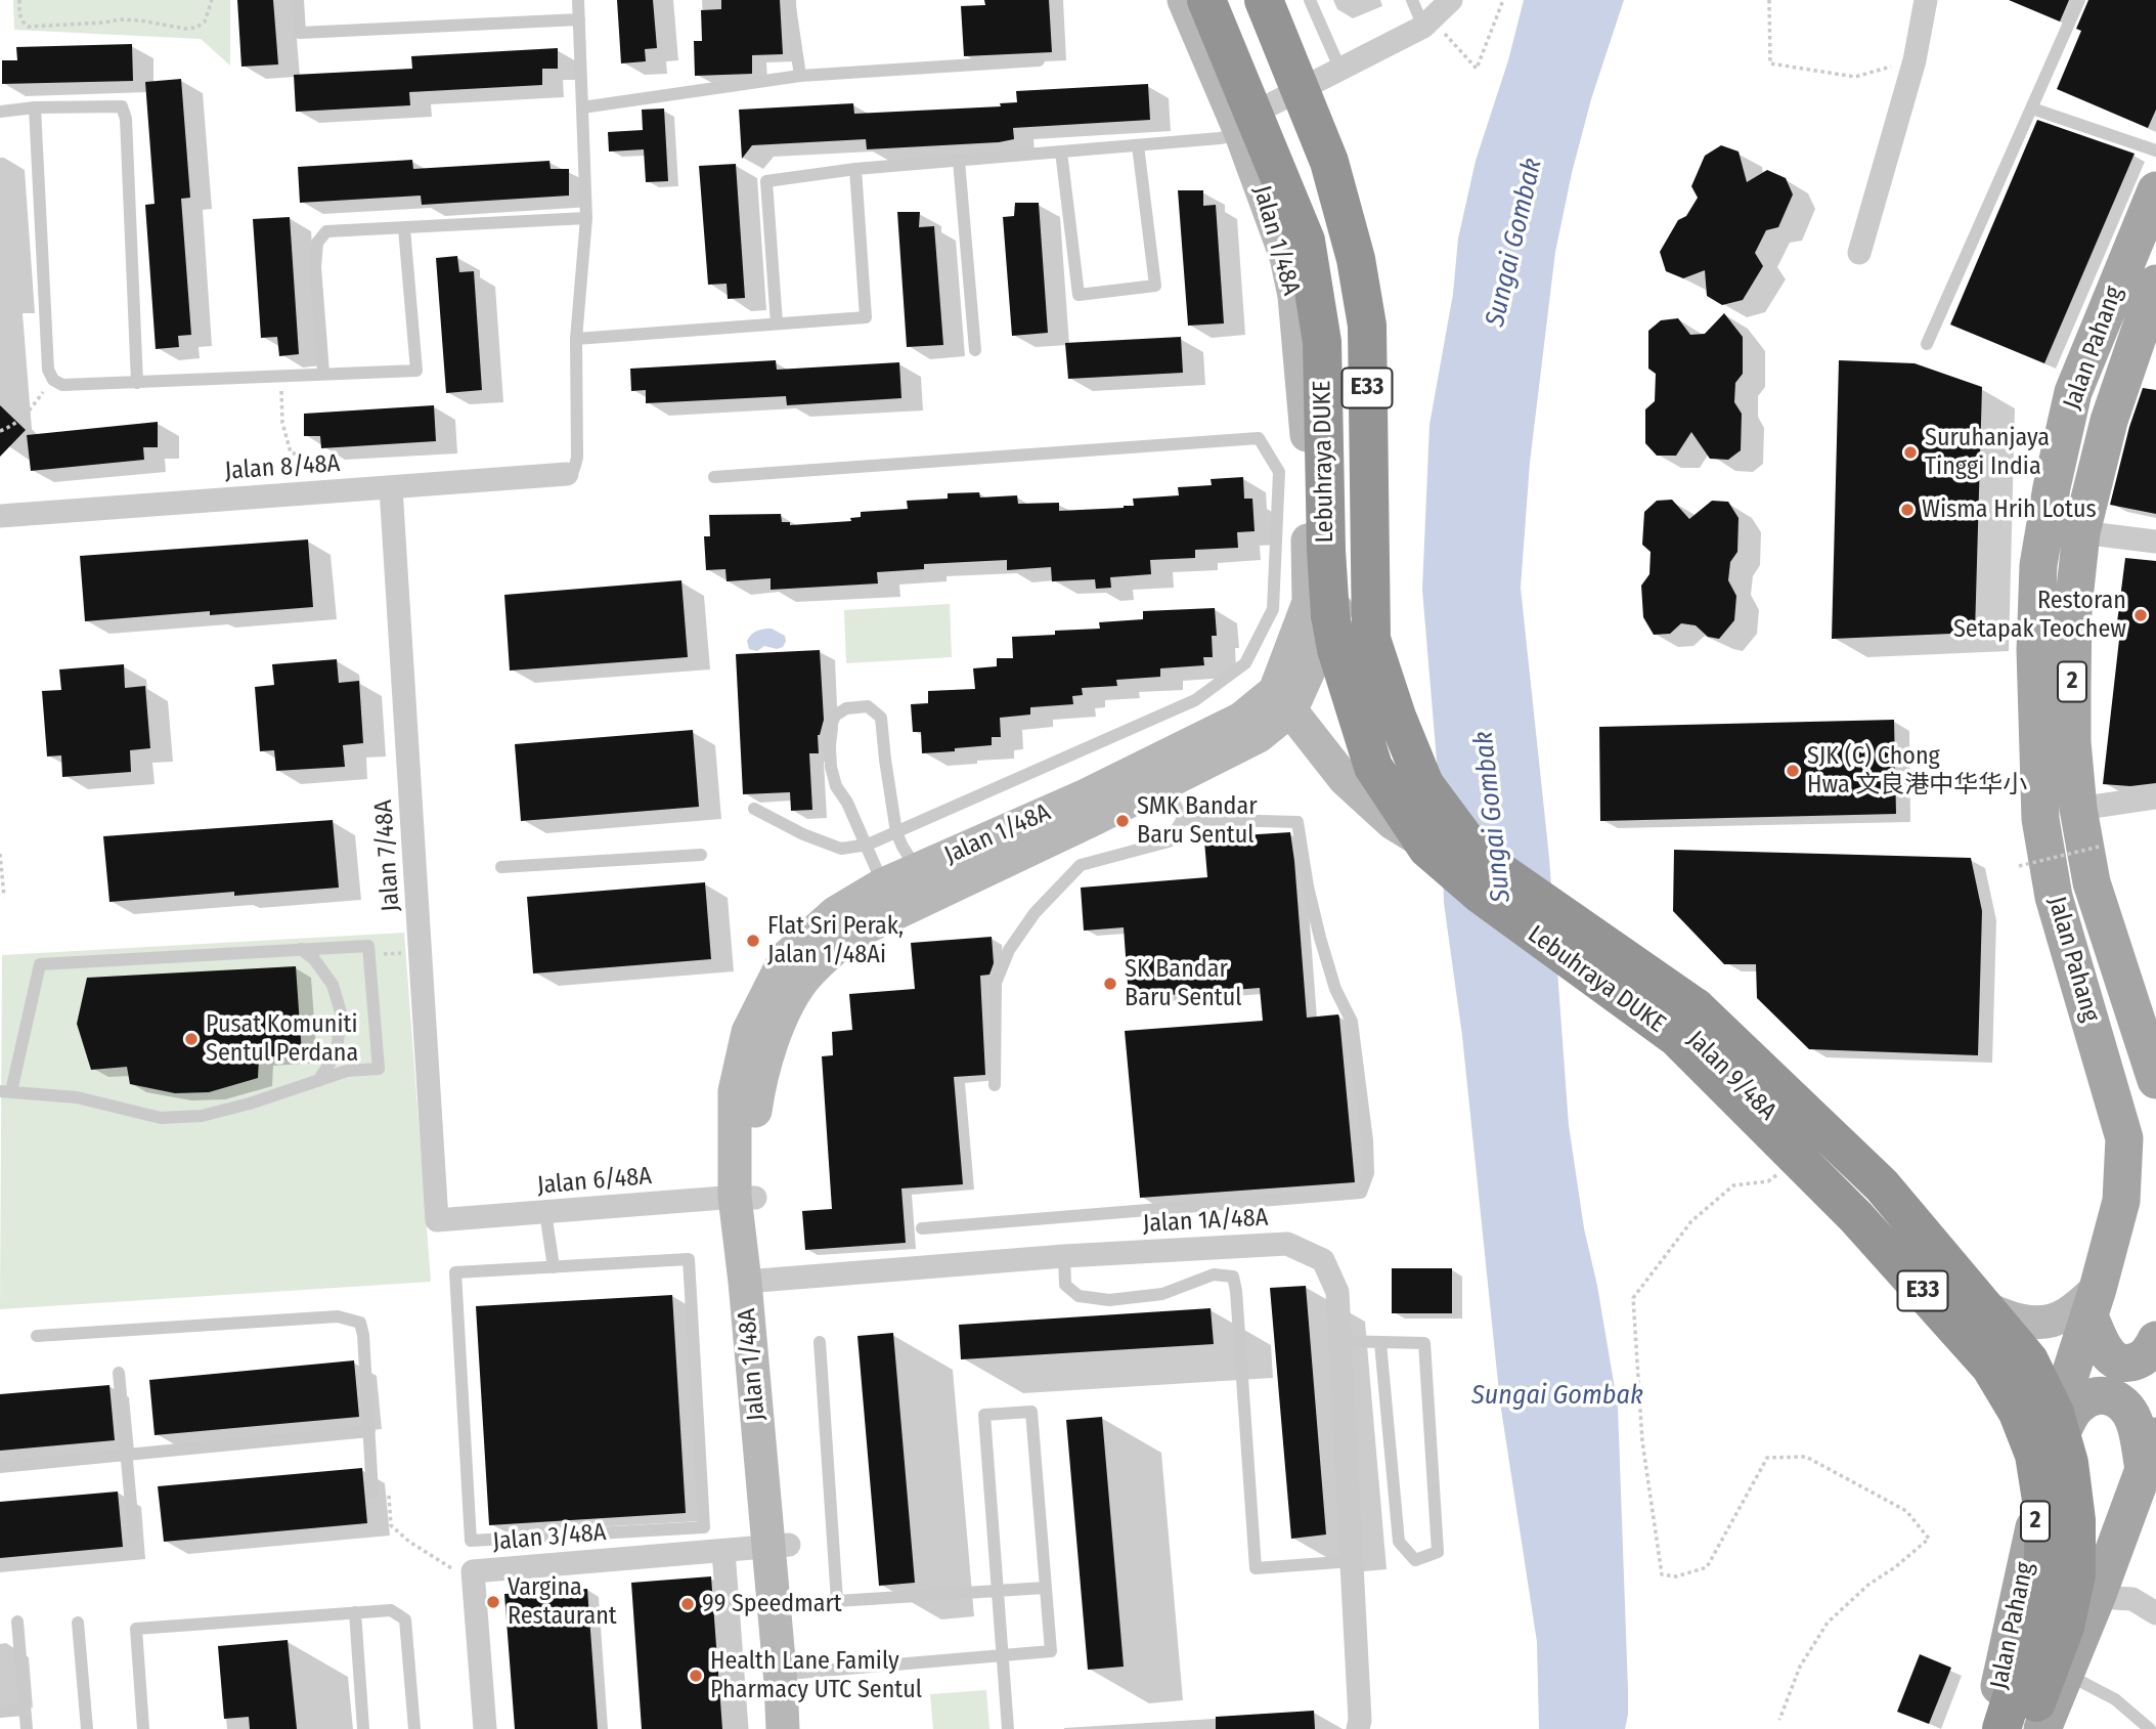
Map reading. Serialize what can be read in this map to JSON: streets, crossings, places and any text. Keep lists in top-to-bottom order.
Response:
{
  "streets": {
    "highway": ["E33", "Lebuhraya DUKE"],
    "main road": [
      "Jalan 1/48A",
      "Jalan Pahang",
      "2",
      "Jalan 9/48A"
    ],
    "street": [
      "Jalan 8/48A",
      "Jalan 7/48A",
      "Jalan 6/48A",
      "Jalan 1A/48A",
      "Jalan 3/48A"
    ]
  },
  "crossings": [
    ["Jalan 1/48A", "Jalan 9/48A"],
    ["Jalan 1/48A", "Jalan 6/48A"],
    ["Jalan 1/48A", "Jalan 1A/48A"],
    ["Jalan 1/48A", "Jalan 3/48A"],
    ["Jalan Pahang", "Jalan 9/48A"],
    ["Jalan 8/48A", "Jalan 7/48A"],
    ["Jalan 7/48A", "Jalan 6/48A"]
  ],
  "water": ["Sungai Gombak"],
  "places": [
    "Suruhanjaya Tinggi India",
    "Wisma Hrih Lotus",
    "Restoran Setapak Teochew",
    "SJK (C) Chong Hwa 文良港中华华小",
    "SMK Bandar Baru Sentul",
    "Flat Sri Perak, Jalan 1/48Ai",
    "SK Bandar Baru Sentul",
    "Pusat Komuniti Sentul Perdana",
    "Vargina Restaurant",
    "99 Speedmart",
    "Health Lane Family Pharmacy UTC Sentul"
  ]
}
